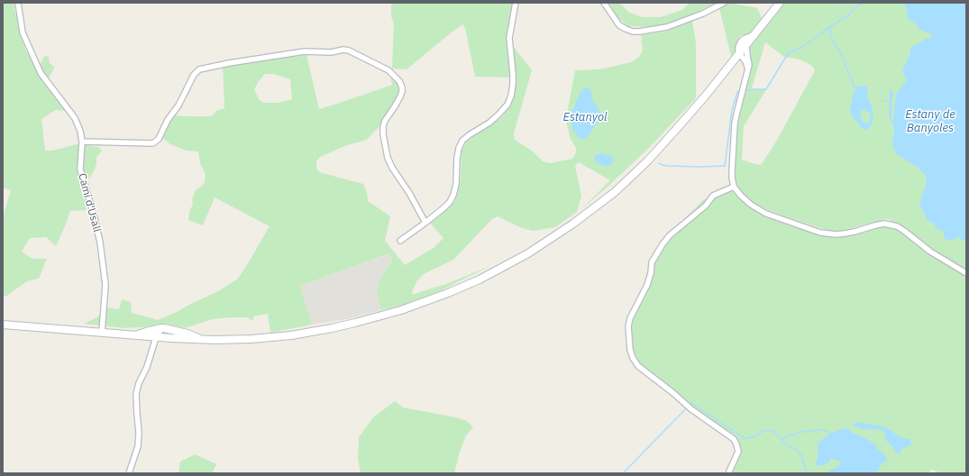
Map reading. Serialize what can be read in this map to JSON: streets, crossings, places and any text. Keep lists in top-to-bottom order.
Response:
{
  "streets": {
    "street": ["Camí d'Usall"]
  },
  "water": ["Estany de Banyoles", "Estanyol"]
}
